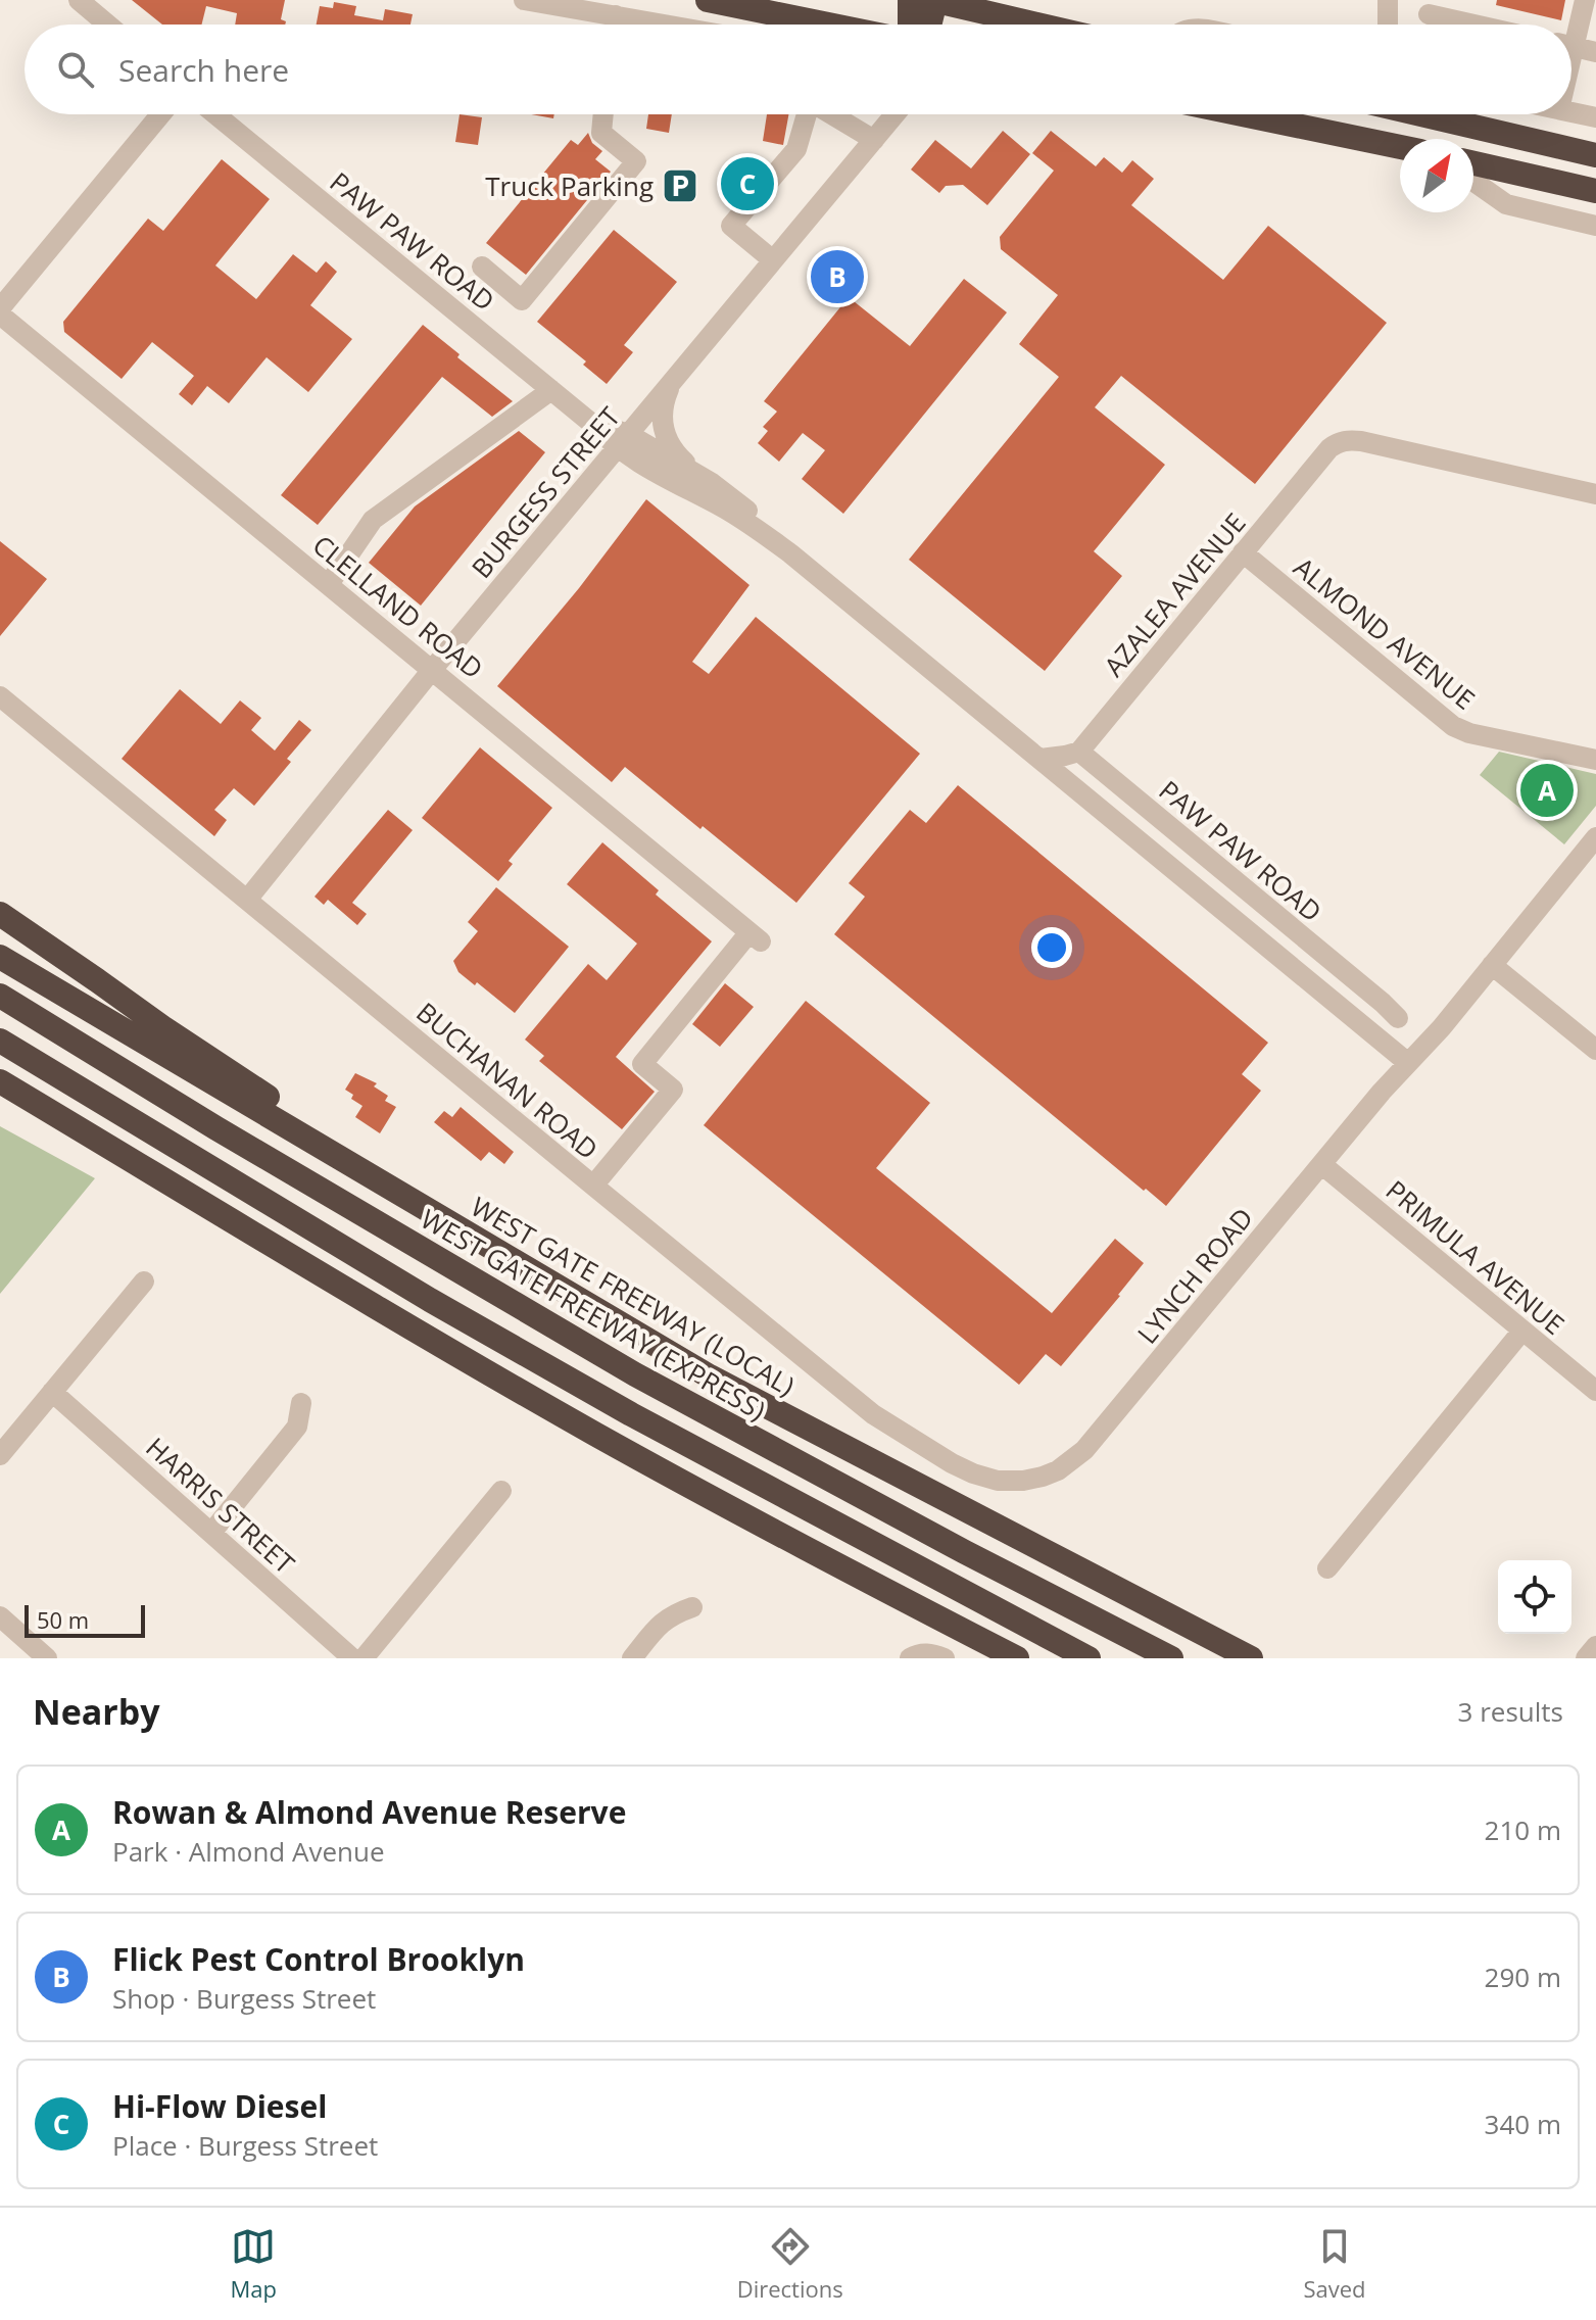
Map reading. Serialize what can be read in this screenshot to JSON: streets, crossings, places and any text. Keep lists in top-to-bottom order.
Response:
{
  "streets": {
    "highway": ["WEST GATE FREEWAY (LOCAL)", "WEST GATE FREEWAY (EXPRESS)"],
    "street": [
      "PAW PAW ROAD",
      "BURGESS STREET",
      "AZALEA AVENUE",
      "CLELLAND ROAD",
      "ALMOND AVENUE",
      "BUCHANAN ROAD",
      "PRIMULA AVENUE",
      "LYNCH ROAD",
      "HARRIS STREET"
    ]
  },
  "crossings": [
    ["PAW PAW ROAD", "BURGESS STREET"],
    ["PAW PAW ROAD", "AZALEA AVENUE"],
    ["PAW PAW ROAD", "LYNCH ROAD"],
    ["BURGESS STREET", "CLELLAND ROAD"],
    ["BURGESS STREET", "BUCHANAN ROAD"],
    ["AZALEA AVENUE", "ALMOND AVENUE"],
    ["CLELLAND ROAD", "BUCHANAN ROAD"],
    ["BUCHANAN ROAD", "LYNCH ROAD"],
    ["PRIMULA AVENUE", "LYNCH ROAD"]
  ],
  "places": {
    "parking": ["Truck Parking"]
  },
  "scale_bar": "50 m",
  "north": "top right",
  "page": {
    "search": "Search here",
    "pins": ["C", "B", "A"],
    "scale": "50 m",
    "heading": ["Nearby", "3 results"],
    "list": [
      {
        "mark": "A",
        "name": "Rowan & Almond Avenue Reserve",
        "note": "Park · Almond Avenue",
        "value": "210 m"
      },
      {
        "mark": "B",
        "name": "Flick Pest Control Brooklyn",
        "note": "Shop · Burgess Street",
        "value": "290 m"
      },
      {
        "mark": "C",
        "name": "Hi-Flow Diesel",
        "note": "Place · Burgess Street",
        "value": "340 m"
      }
    ],
    "nav": ["Map", "Directions", "Saved"]
  }
}
